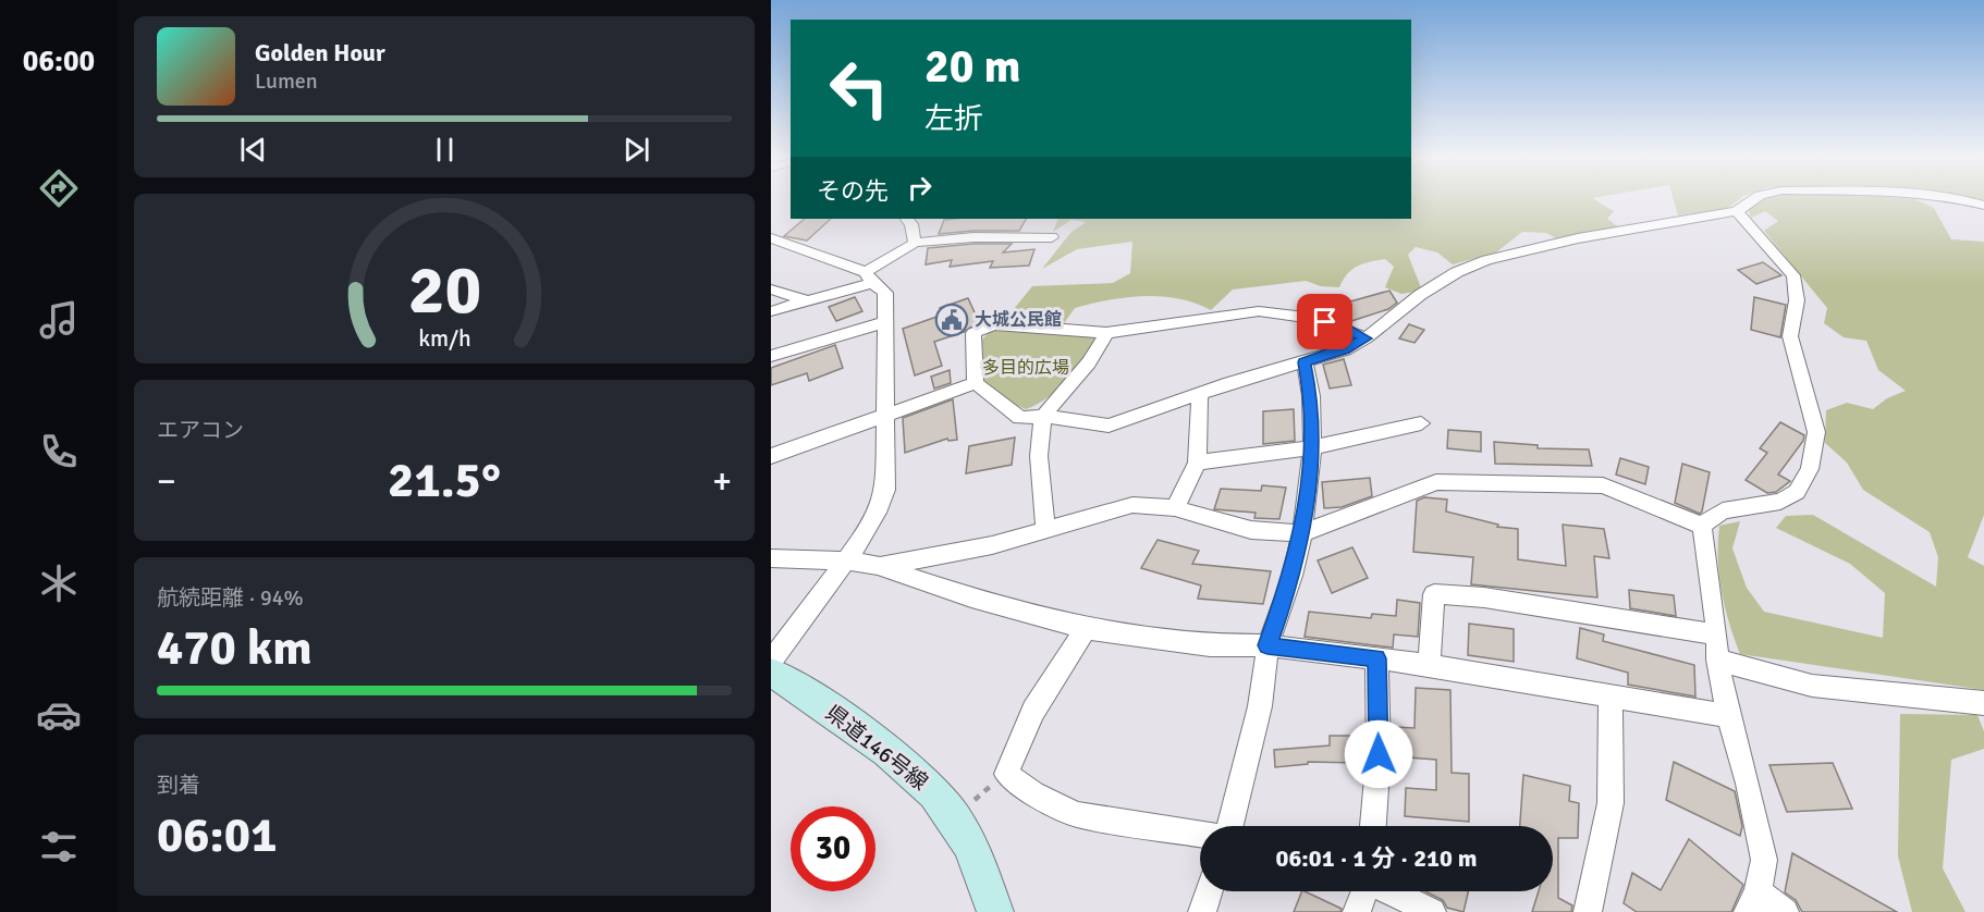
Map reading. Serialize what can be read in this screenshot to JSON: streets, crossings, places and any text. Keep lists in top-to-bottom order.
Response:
{
  "streets": {
    "main road": ["県道146号線"]
  },
  "parks": ["多目的広場"],
  "places": {
    "public building": ["大城公民館"]
  },
  "page": {
    "tabs": "06:00",
    "turn": ["20 m", "左折"],
    "song": ["Golden Hour", "Lumen"],
    "then": "その先",
    "tile": [
      "エアコン",
      ["航続距離 · 94%", "470 km"],
      ["到着", "06:01"]
    ],
    "heat": ["−", "21.5°", "+"],
    "limit": "30",
    "trip": "06:01 · 1 分 · 210 m",
    "gauge": ["20", "km/h"]
  }
}
